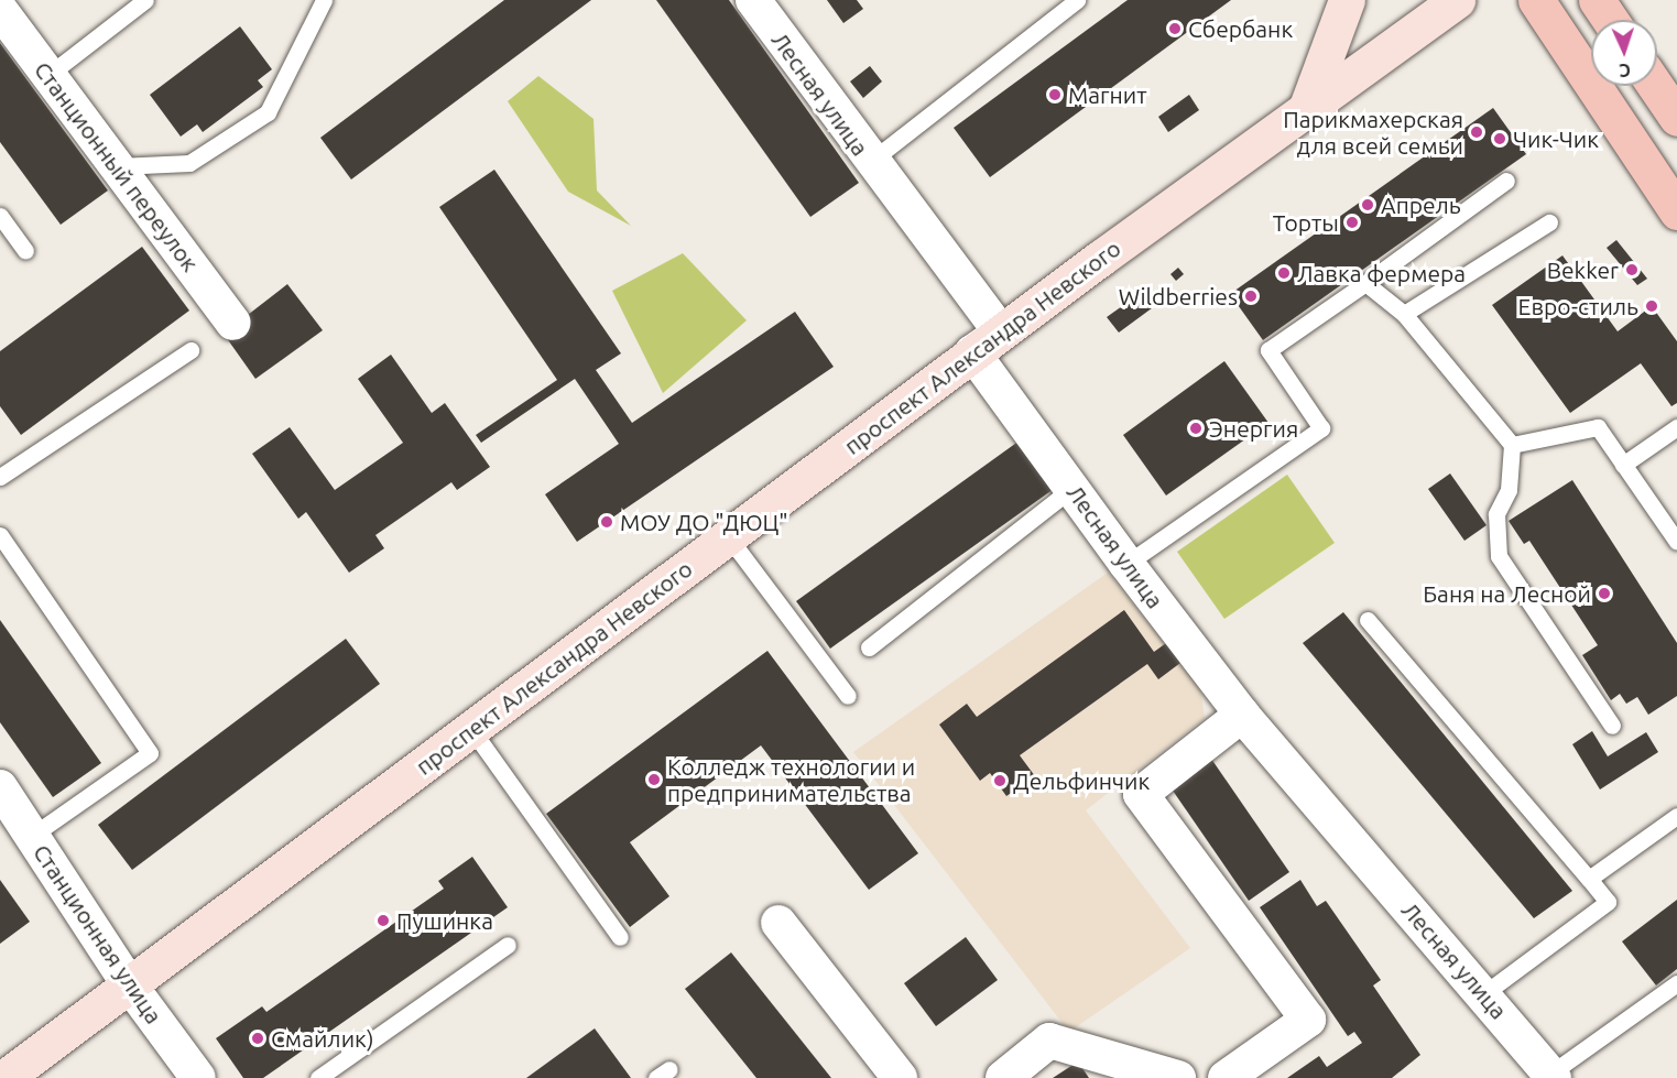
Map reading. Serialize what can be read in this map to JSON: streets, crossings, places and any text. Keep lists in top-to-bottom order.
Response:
{
  "streets": {
    "main road": ["проспект Александра Невского"],
    "street": ["Лесная улица", "Станционный переулок", "Станционная улица"]
  },
  "crossings": [
    ["Лесная улица", "проспект Александра Невского"],
    ["проспект Александра Невского", "Станционная улица"]
  ],
  "places": [
    "Сбербанк",
    "Магнит",
    "Парикмахерская для всей семьи",
    "Чик-Чик",
    "Апрель",
    "Торты",
    "Bekker",
    "Лавка фермера",
    "Wildberries",
    "Евро-стиль",
    "Энергия",
    "МОУ ДО \"ДЮЦ\"",
    "Баня на Лесной",
    "Колледж технологии и предпринимательства",
    "Дельфинчик",
    "Пушинка",
    "Смайлик)"
  ],
  "north": "bottom"
}
